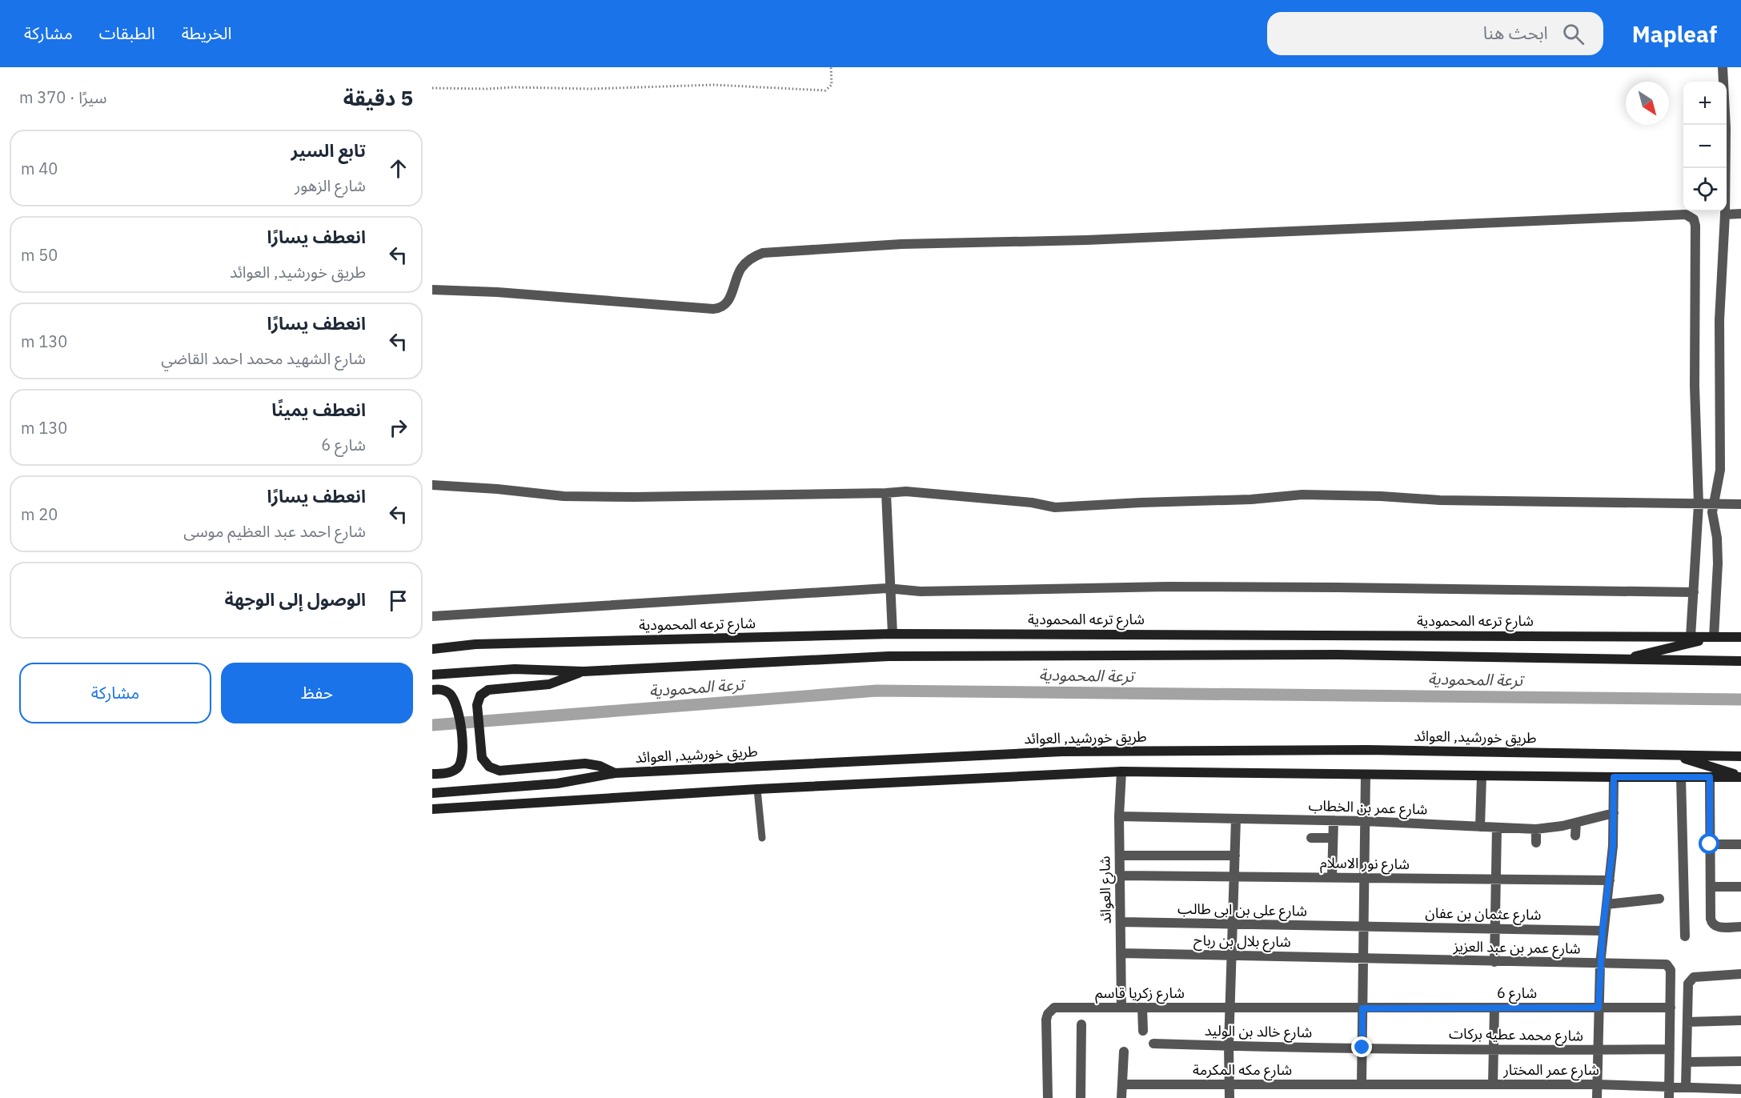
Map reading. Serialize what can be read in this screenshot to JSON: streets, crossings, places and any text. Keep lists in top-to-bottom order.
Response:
{
  "streets": {
    "main road": ["شارع ترعه المحمودية", "طريق خورشيد, العوائد"],
    "street": [
      "شارع عمر بن الخطاب",
      "شارع نور الاسلام",
      "شارع العوائد",
      "شارع على بن ابى طالب",
      "شارع عثمان بن عفان",
      "شارع بلال بن رباح",
      "شارع عمر بن عبد العزيز",
      "شارع زكريا قاسم",
      "شارع 6",
      "شارع خالد بن الوليد",
      "شارع محمد عطيه بركات",
      "شارع مكه المكرمة",
      "شارع عمر المختار"
    ]
  },
  "crossings": [
    ["شارع عمر بن الخطاب", "شارع العوائد"],
    ["شارع نور الاسلام", "شارع العوائد"],
    ["شارع العوائد", "شارع على بن ابى طالب"],
    ["شارع العوائد", "شارع بلال بن رباح"],
    ["شارع العوائد", "شارع زكريا قاسم"],
    ["شارع على بن ابى طالب", "شارع عثمان بن عفان"],
    ["شارع بلال بن رباح", "شارع عمر بن عبد العزيز"],
    ["شارع عمر بن عبد العزيز", "شارع 6"],
    ["شارع زكريا قاسم", "شارع 6"],
    ["شارع خالد بن الوليد", "شارع محمد عطيه بركات"],
    ["شارع مكه المكرمة", "شارع عمر المختار"]
  ],
  "water": ["ترعة المحمودية"],
  "north": "bottom right",
  "page": {
    "header": "Mapleaf",
    "search": "ابحث هنا",
    "nav": ["الخريطة", "الطبقات", "مشاركة"],
    "heading": ["5 دقيقة", "سيرًا · 370 m"],
    "map_buttons": ["+", "−"],
    "list": [
      ["تابع السير", "شارع الزهور", "40 m"],
      ["انعطف يسارًا", "طريق خورشيد, العوائد", "50 m"],
      ["انعطف يسارًا", "شارع الشهيد محمد احمد القاضي", "130 m"],
      ["انعطف يمينًا", "شارع 6", "130 m"],
      ["انعطف يسارًا", "شارع احمد عبد العظيم موسى", "20 m"],
      "الوصول إلى الوجهة"
    ],
    "buttons": ["حفظ", "مشاركة"]
  }
}
